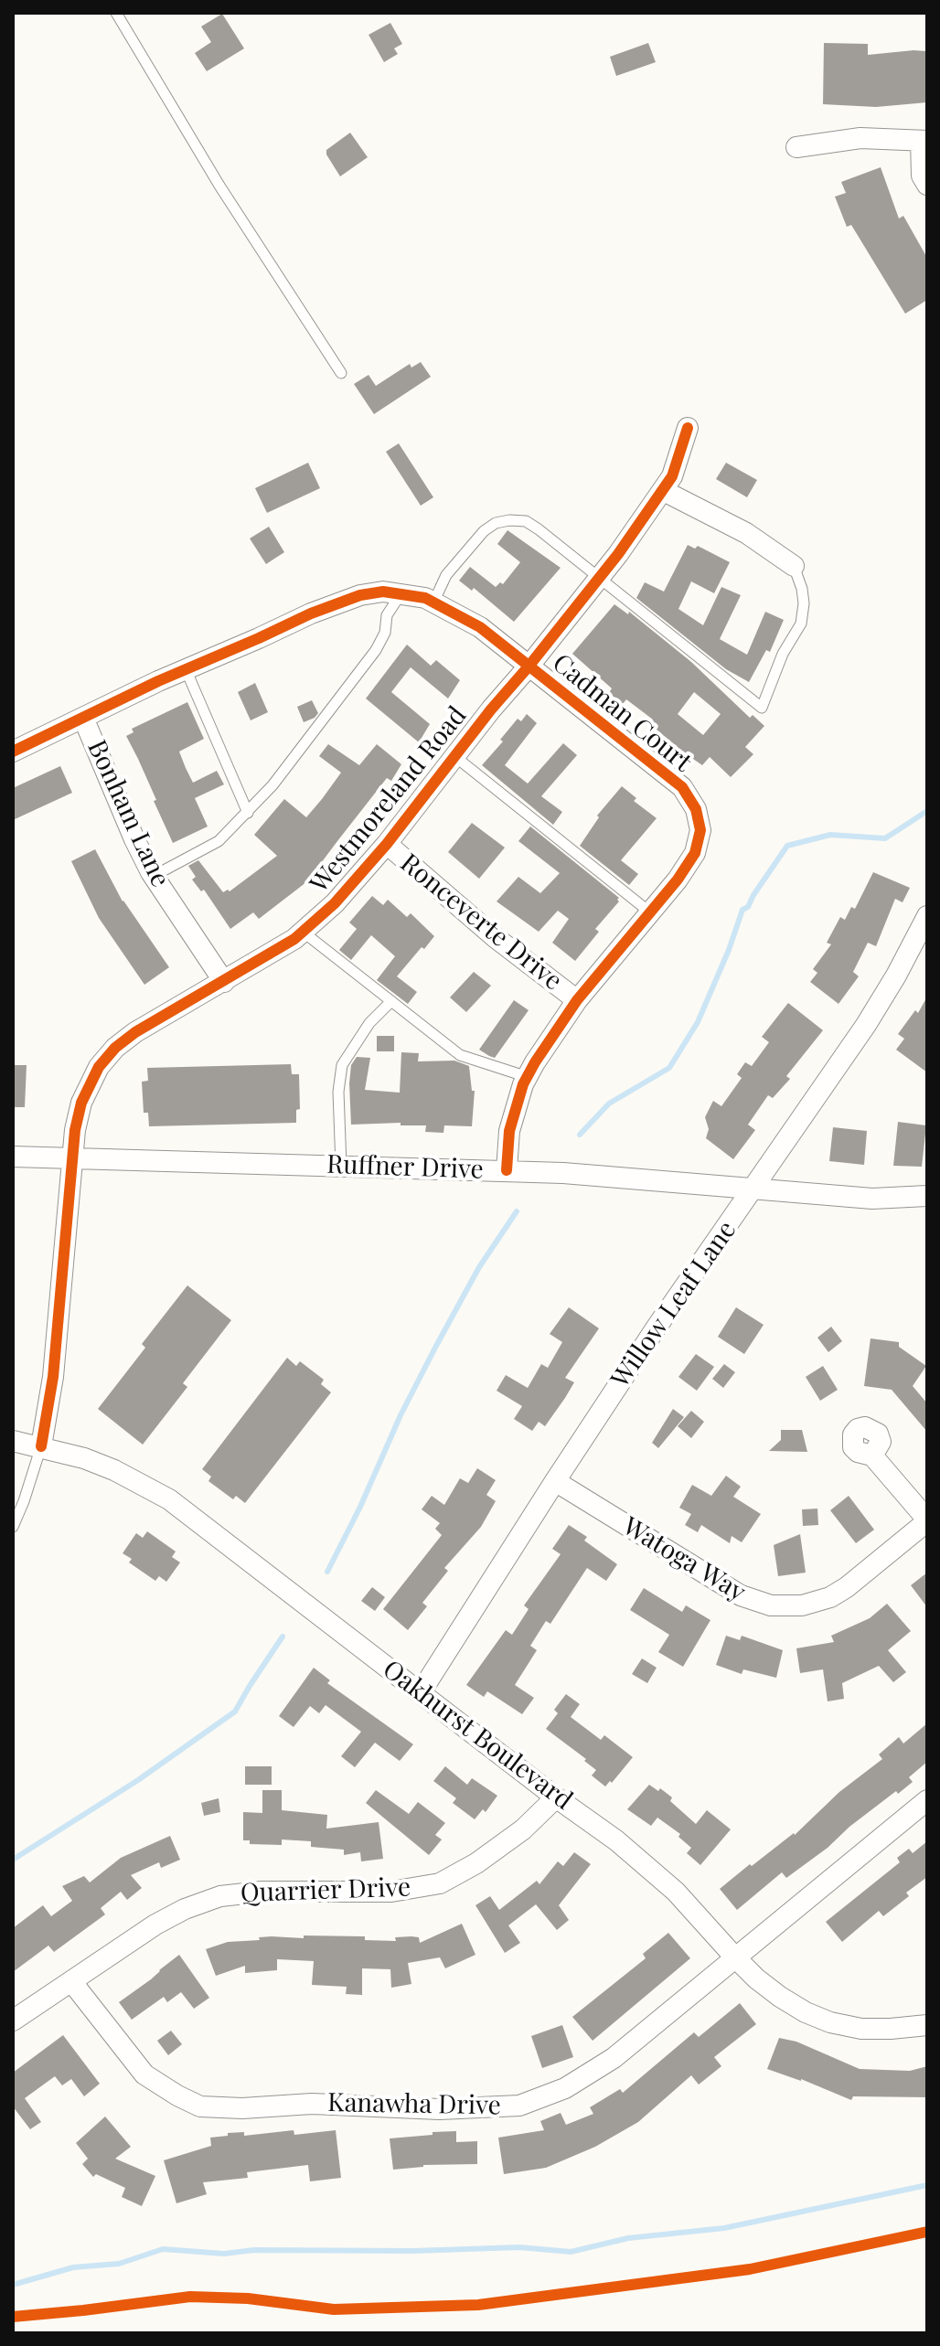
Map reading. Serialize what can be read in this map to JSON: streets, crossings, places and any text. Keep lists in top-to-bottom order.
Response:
{
  "streets": {
    "street": [
      "Cadman Court",
      "Westmoreland Road",
      "Bonham Lane",
      "Ronceverte Drive",
      "Ruffner Drive",
      "Willow Leaf Lane",
      "Watoga Way",
      "Oakhurst Boulevard",
      "Quarrier Drive",
      "Kanawha Drive"
    ]
  },
  "crossings": [
    ["Cadman Court", "Westmoreland Road"],
    ["Cadman Court", "Bonham Lane"],
    ["Cadman Court", "Ronceverte Drive"],
    ["Cadman Court", "Ruffner Drive"],
    ["Westmoreland Road", "Bonham Lane"],
    ["Westmoreland Road", "Ronceverte Drive"],
    ["Westmoreland Road", "Ruffner Drive"],
    ["Westmoreland Road", "Oakhurst Boulevard"],
    ["Ruffner Drive", "Willow Leaf Lane"],
    ["Willow Leaf Lane", "Watoga Way"],
    ["Willow Leaf Lane", "Oakhurst Boulevard"],
    ["Oakhurst Boulevard", "Quarrier Drive"],
    ["Oakhurst Boulevard", "Kanawha Drive"],
    ["Quarrier Drive", "Kanawha Drive"]
  ]
}
